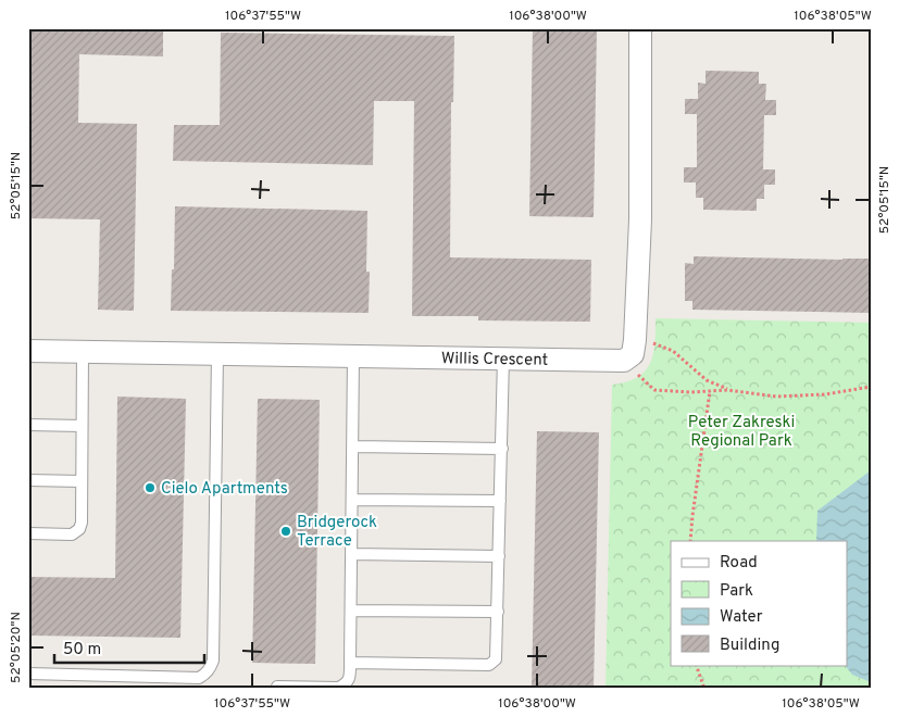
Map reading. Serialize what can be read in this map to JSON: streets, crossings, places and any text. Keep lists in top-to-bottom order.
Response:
{
  "streets": {
    "street": ["Willis Crescent"]
  },
  "parks": ["Peter Zakreski Regional Park"],
  "places": ["Cielo Apartments", "Bridgerock Terrace"],
  "legend": [
    "Road",
    "Park",
    "Water",
    "Building"
  ],
  "scale_bar": "50 m",
  "coordinates": [
    "106°37'55\"W",
    "106°38'00\"W",
    "106°38'05\"W",
    "52°05'15\"N",
    "52°05'20\"N"
  ]
}
